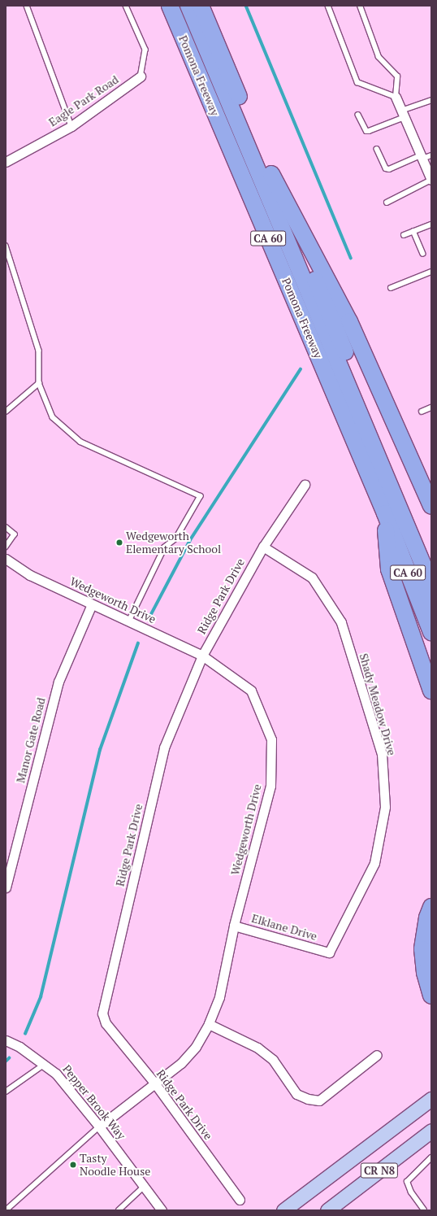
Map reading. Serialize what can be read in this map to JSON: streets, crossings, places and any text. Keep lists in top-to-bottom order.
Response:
{
  "streets": {
    "highway": ["Pomona Freeway", "CA 60"],
    "main road": ["CR N8"],
    "street": [
      "Eagle Park Road",
      "Ridge Park Drive",
      "Wedgeworth Drive",
      "Shady Meadow Drive",
      "Manor Gate Road",
      "Elklane Drive",
      "Pepper Brook Way"
    ]
  },
  "crossings": [
    ["Ridge Park Drive", "Wedgeworth Drive"],
    ["Ridge Park Drive", "Shady Meadow Drive"],
    ["Wedgeworth Drive", "Manor Gate Road"],
    ["Wedgeworth Drive", "Elklane Drive"],
    ["Wedgeworth Drive", "Pepper Brook Way"],
    ["Shady Meadow Drive", "Elklane Drive"]
  ],
  "places": ["Wedgeworth Elementary School", "Tasty Noodle House"]
}
